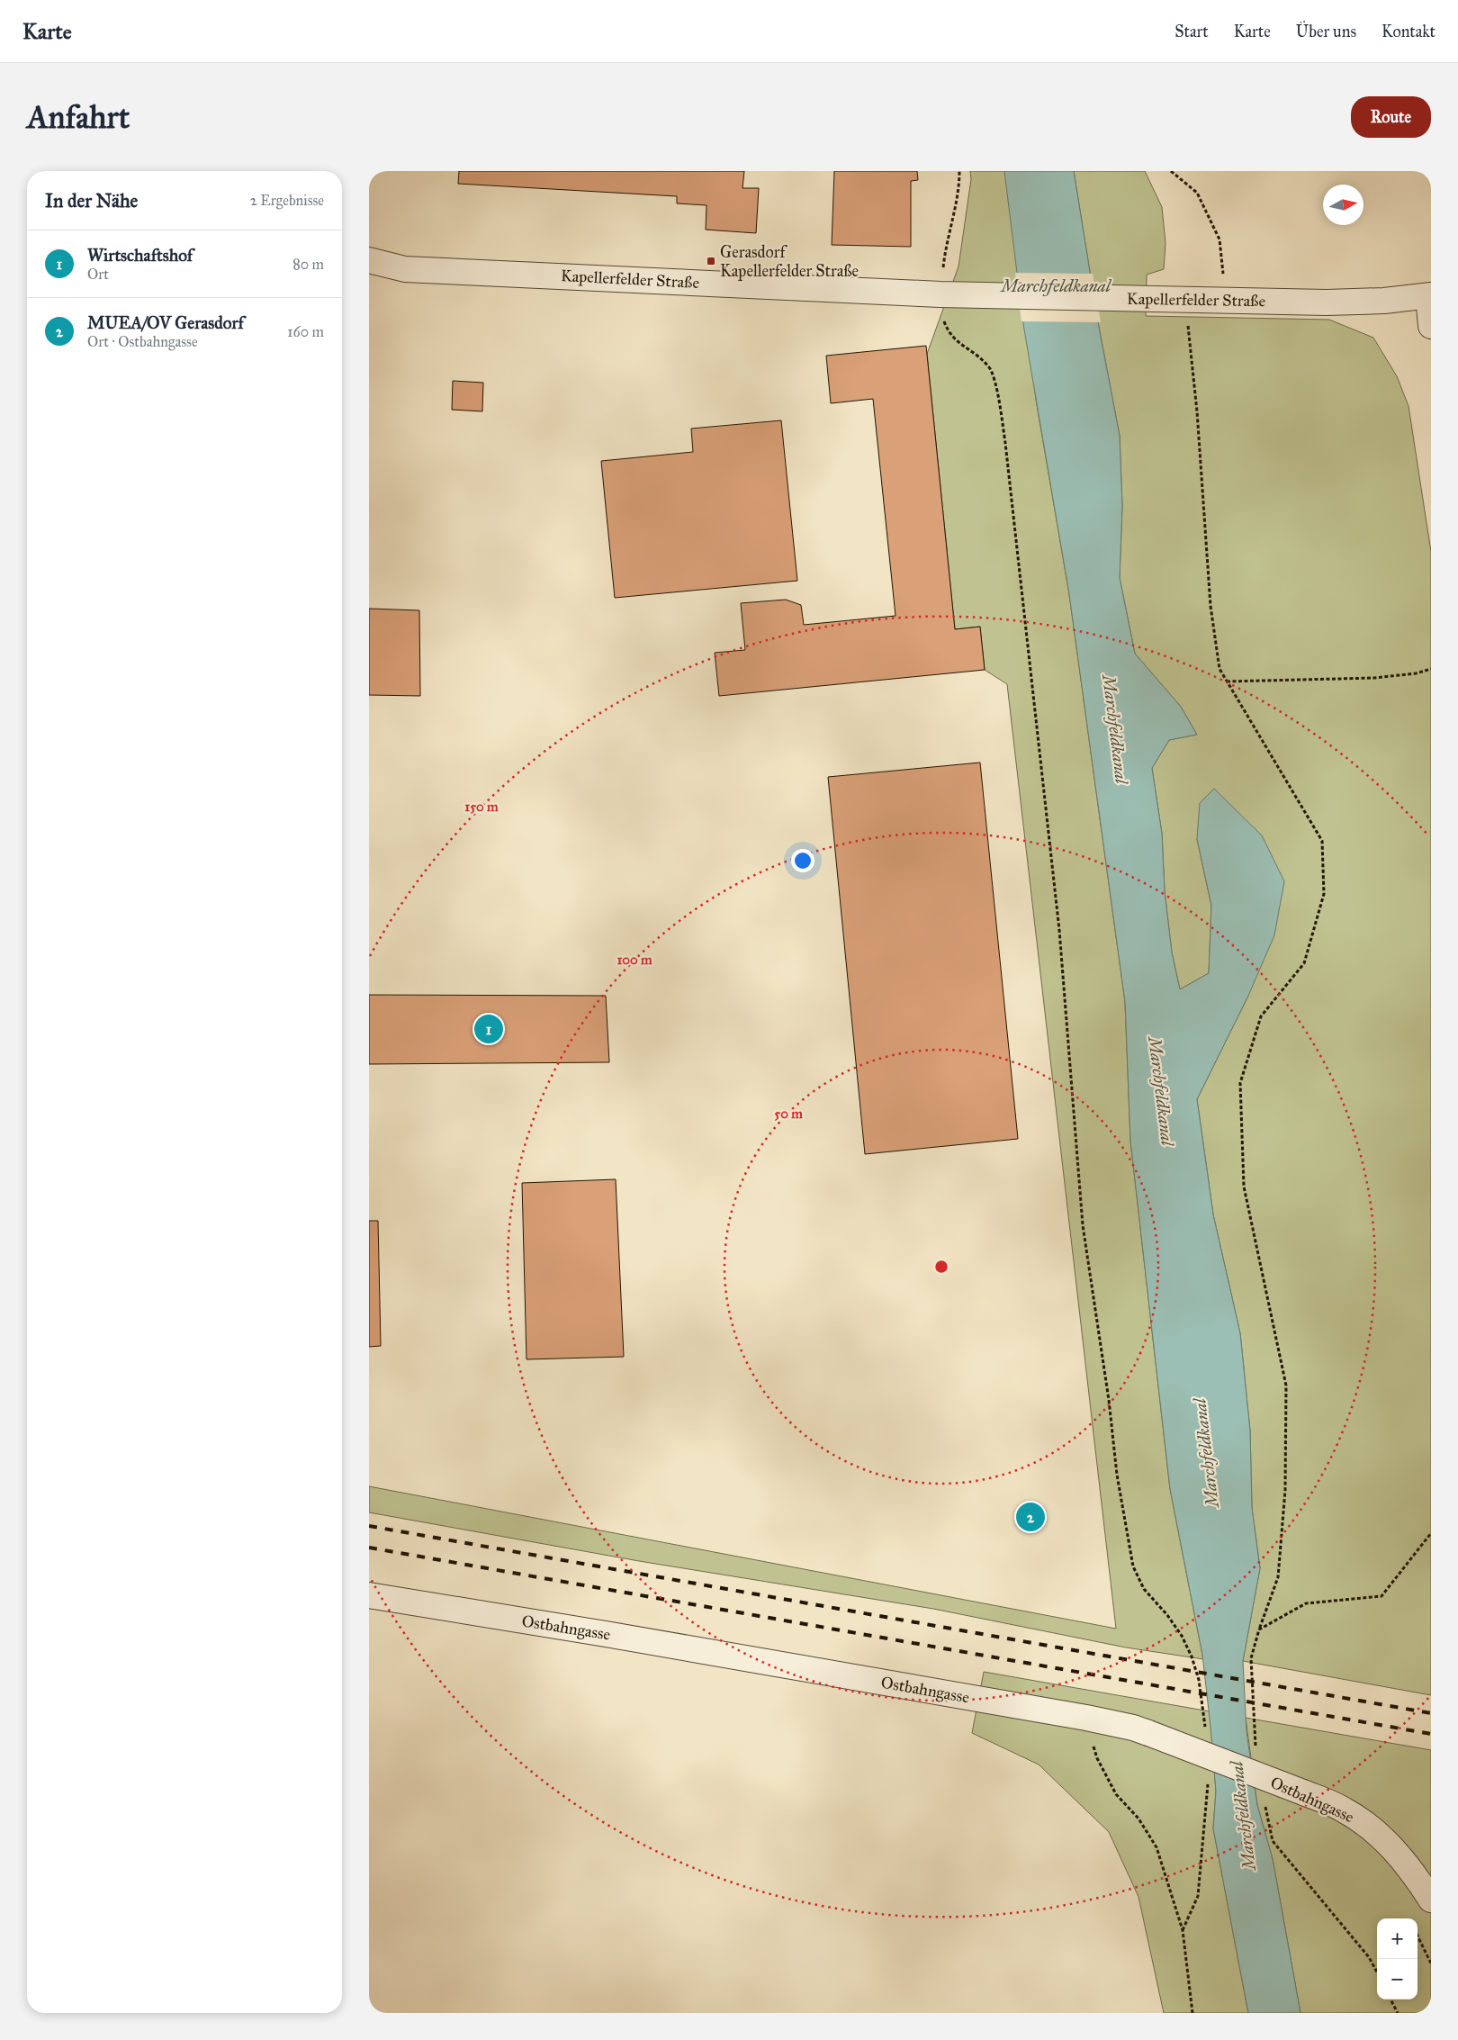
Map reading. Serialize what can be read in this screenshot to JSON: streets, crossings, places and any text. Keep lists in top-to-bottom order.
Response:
{
  "streets": {
    "street": ["Kapellerfelder Straße", "Ostbahngasse"]
  },
  "water": ["Marchfeldkanal"],
  "places": {
    "transit": ["Gerasdorf Kapellerfelder Straße"]
  },
  "north": "right",
  "page": {
    "header": "Karte",
    "nav": [
      "Start",
      "Karte",
      "Über uns",
      "Kontakt"
    ],
    "buttons": "Route",
    "title": "Anfahrt",
    "heading": ["In der Nähe", "2 Ergebnisse"],
    "list": [
      {
        "mark": "1",
        "name": "Wirtschaftshof",
        "note": "Ort",
        "value": "80 m"
      },
      {
        "mark": "2",
        "name": "MUEA/OV Gerasdorf",
        "note": "Ort · Ostbahngasse",
        "value": "160 m"
      }
    ],
    "pins": ["1", "2"],
    "map_buttons": ["+", "−"]
  },
  "rings": ["150 m", "100 m", "50 m"]
}
